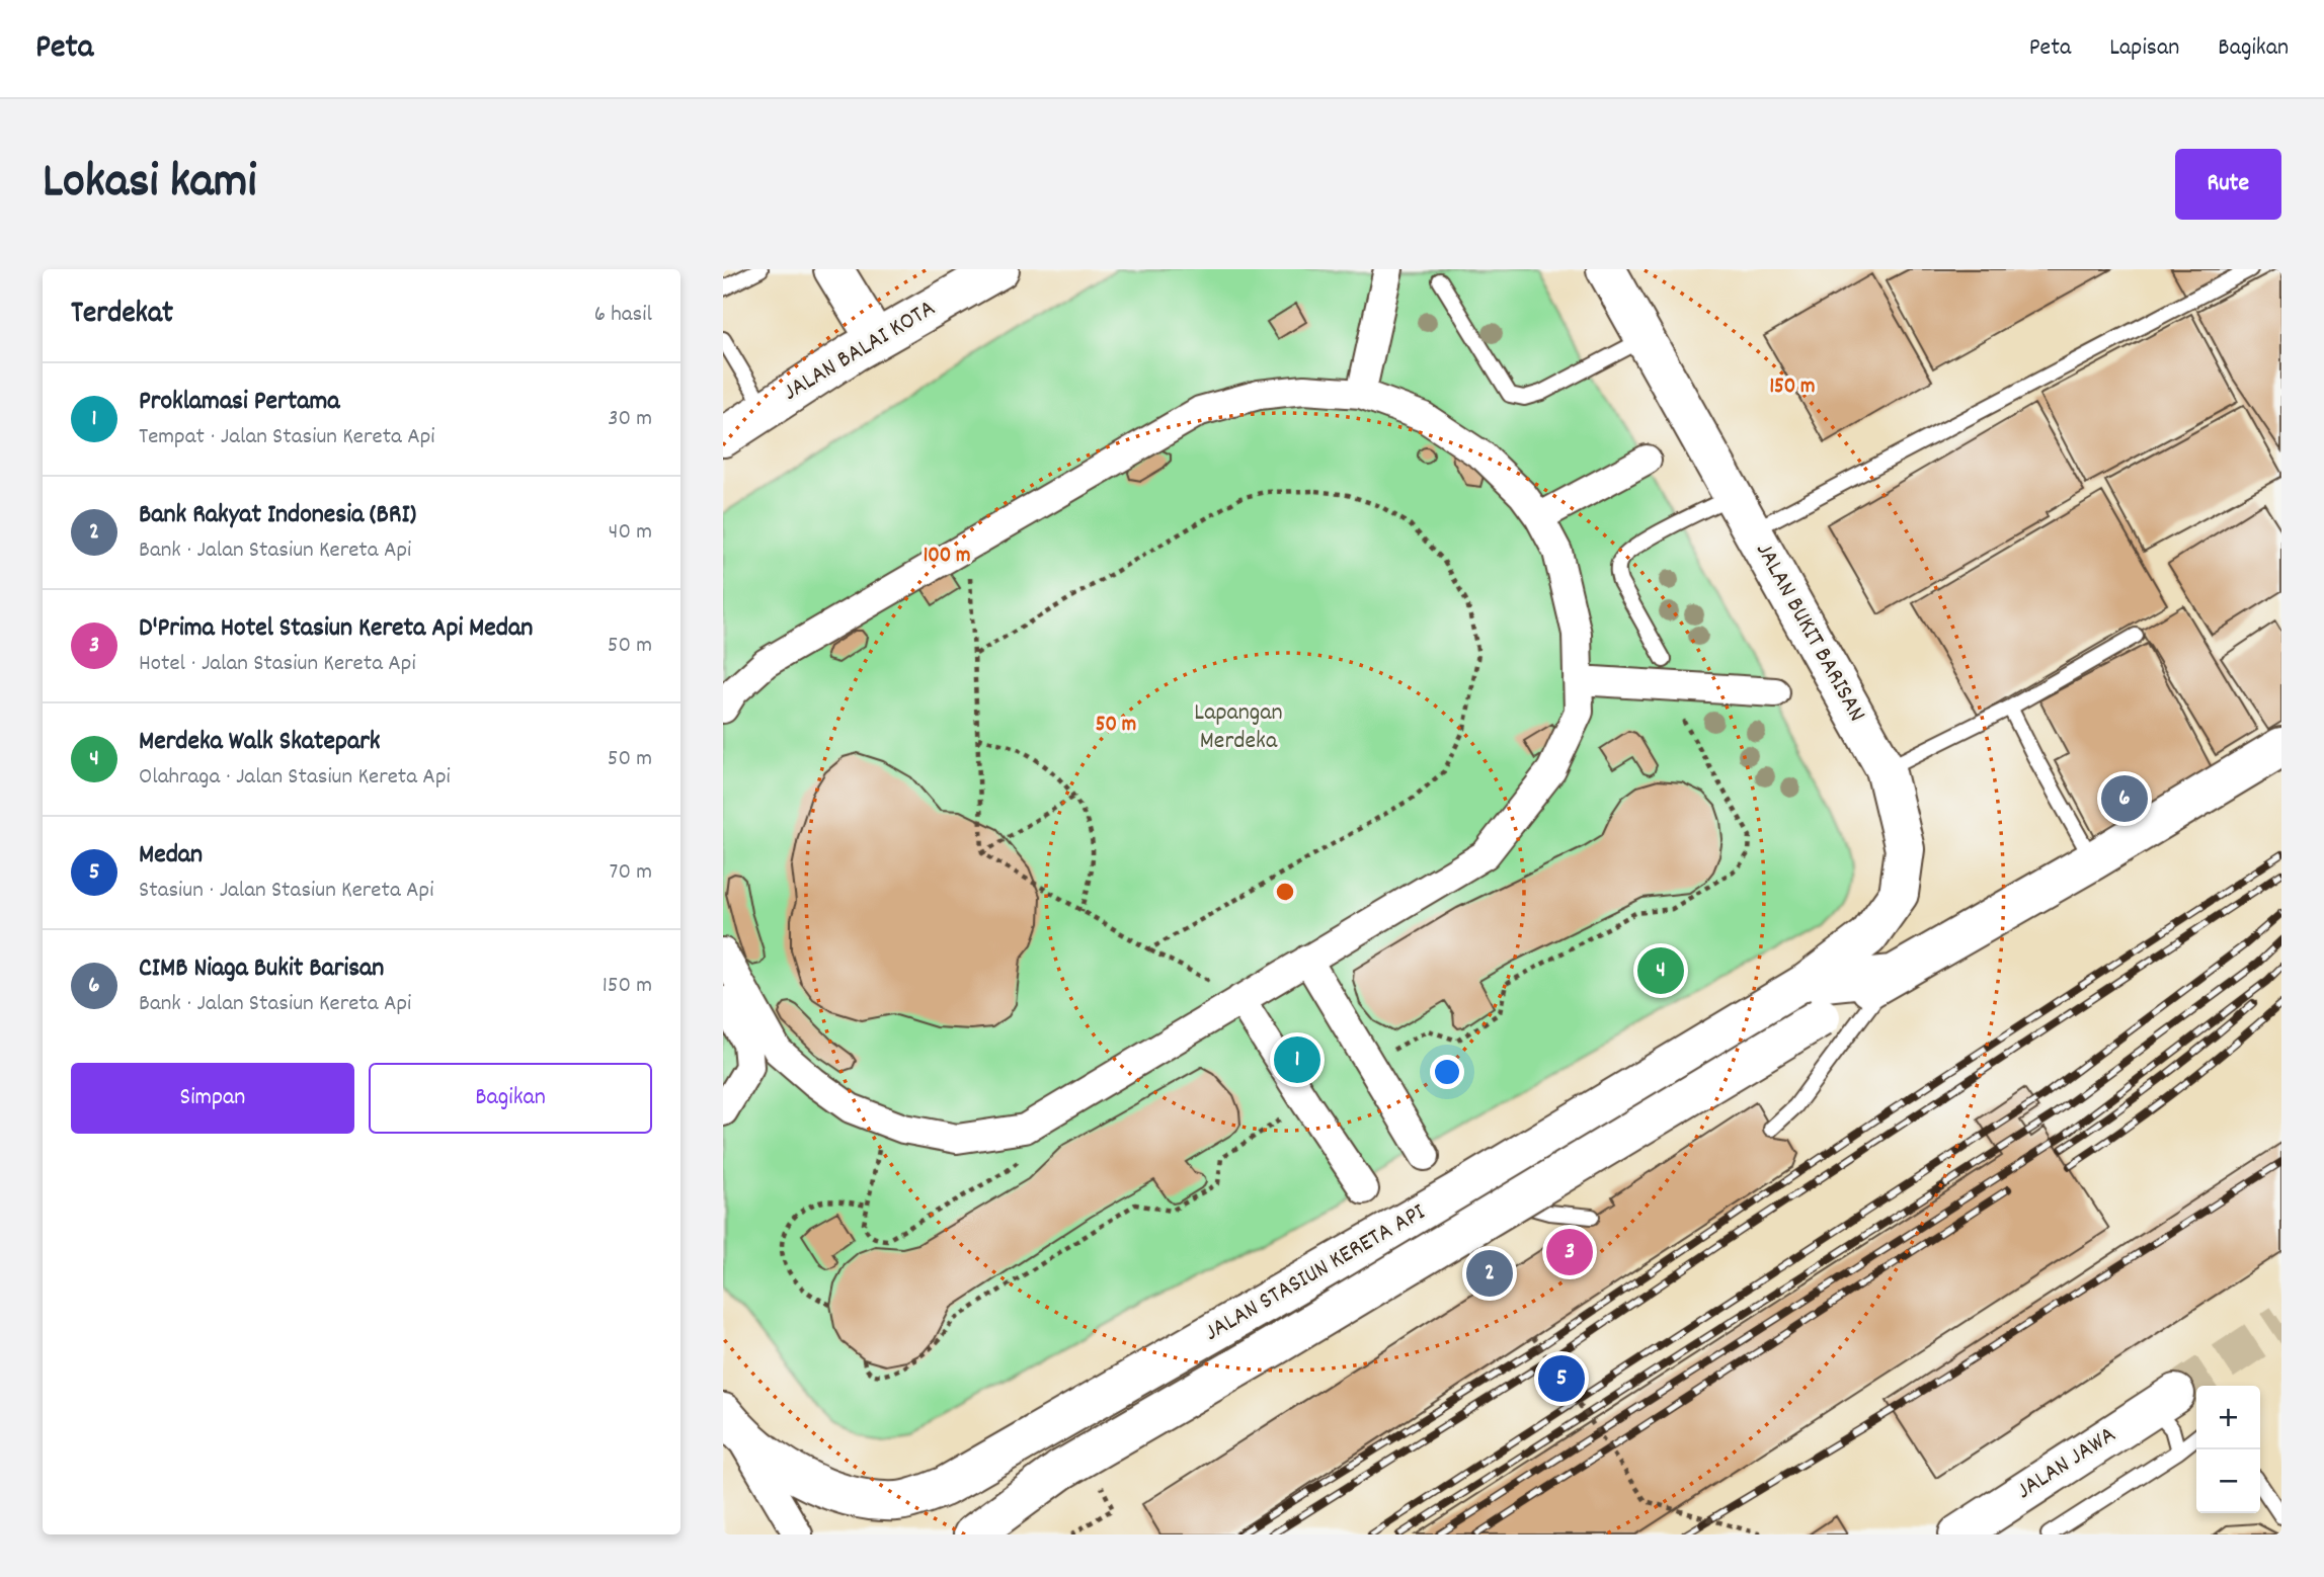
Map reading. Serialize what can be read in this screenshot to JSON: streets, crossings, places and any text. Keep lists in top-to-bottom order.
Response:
{
  "streets": {
    "main road": [
      "JALAN BALAI KOTA",
      "JALAN BUKIT BARISAN",
      "JALAN STASIUN KERETA API",
      "JALAN JAWA"
    ]
  },
  "crossings": [
    ["JALAN BUKIT BARISAN", "JALAN STASIUN KERETA API"]
  ],
  "parks": ["Lapangan Merdeka"],
  "page": {
    "header": "Peta",
    "nav": ["Peta", "Lapisan", "Bagikan"],
    "title": "Lokasi kami",
    "buttons": [
      "Rute",
      ["Simpan", "Bagikan"]
    ],
    "heading": ["Terdekat", "6 hasil"],
    "list": [
      {
        "mark": "1",
        "name": "Proklamasi Pertama",
        "note": "Tempat · Jalan Stasiun Kereta Api",
        "value": "30 m"
      },
      {
        "mark": "2",
        "name": "Bank Rakyat Indonesia (BRI)",
        "note": "Bank · Jalan Stasiun Kereta Api",
        "value": "40 m"
      },
      {
        "mark": "3",
        "name": "D'Prima Hotel Stasiun Kereta Api Medan",
        "note": "Hotel · Jalan Stasiun Kereta Api",
        "value": "50 m"
      },
      {
        "mark": "4",
        "name": "Merdeka Walk Skatepark",
        "note": "Olahraga · Jalan Stasiun Kereta Api",
        "value": "50 m"
      },
      {
        "mark": "5",
        "name": "Medan",
        "note": "Stasiun · Jalan Stasiun Kereta Api",
        "value": "70 m"
      },
      {
        "mark": "6",
        "name": "CIMB Niaga Bukit Barisan",
        "note": "Bank · Jalan Stasiun Kereta Api",
        "value": "150 m"
      }
    ],
    "pins": [
      "6",
      "4",
      "1",
      "3",
      "2",
      "5"
    ],
    "map_buttons": ["+", "−"]
  },
  "rings": ["150 m", "100 m", "50 m"]
}
